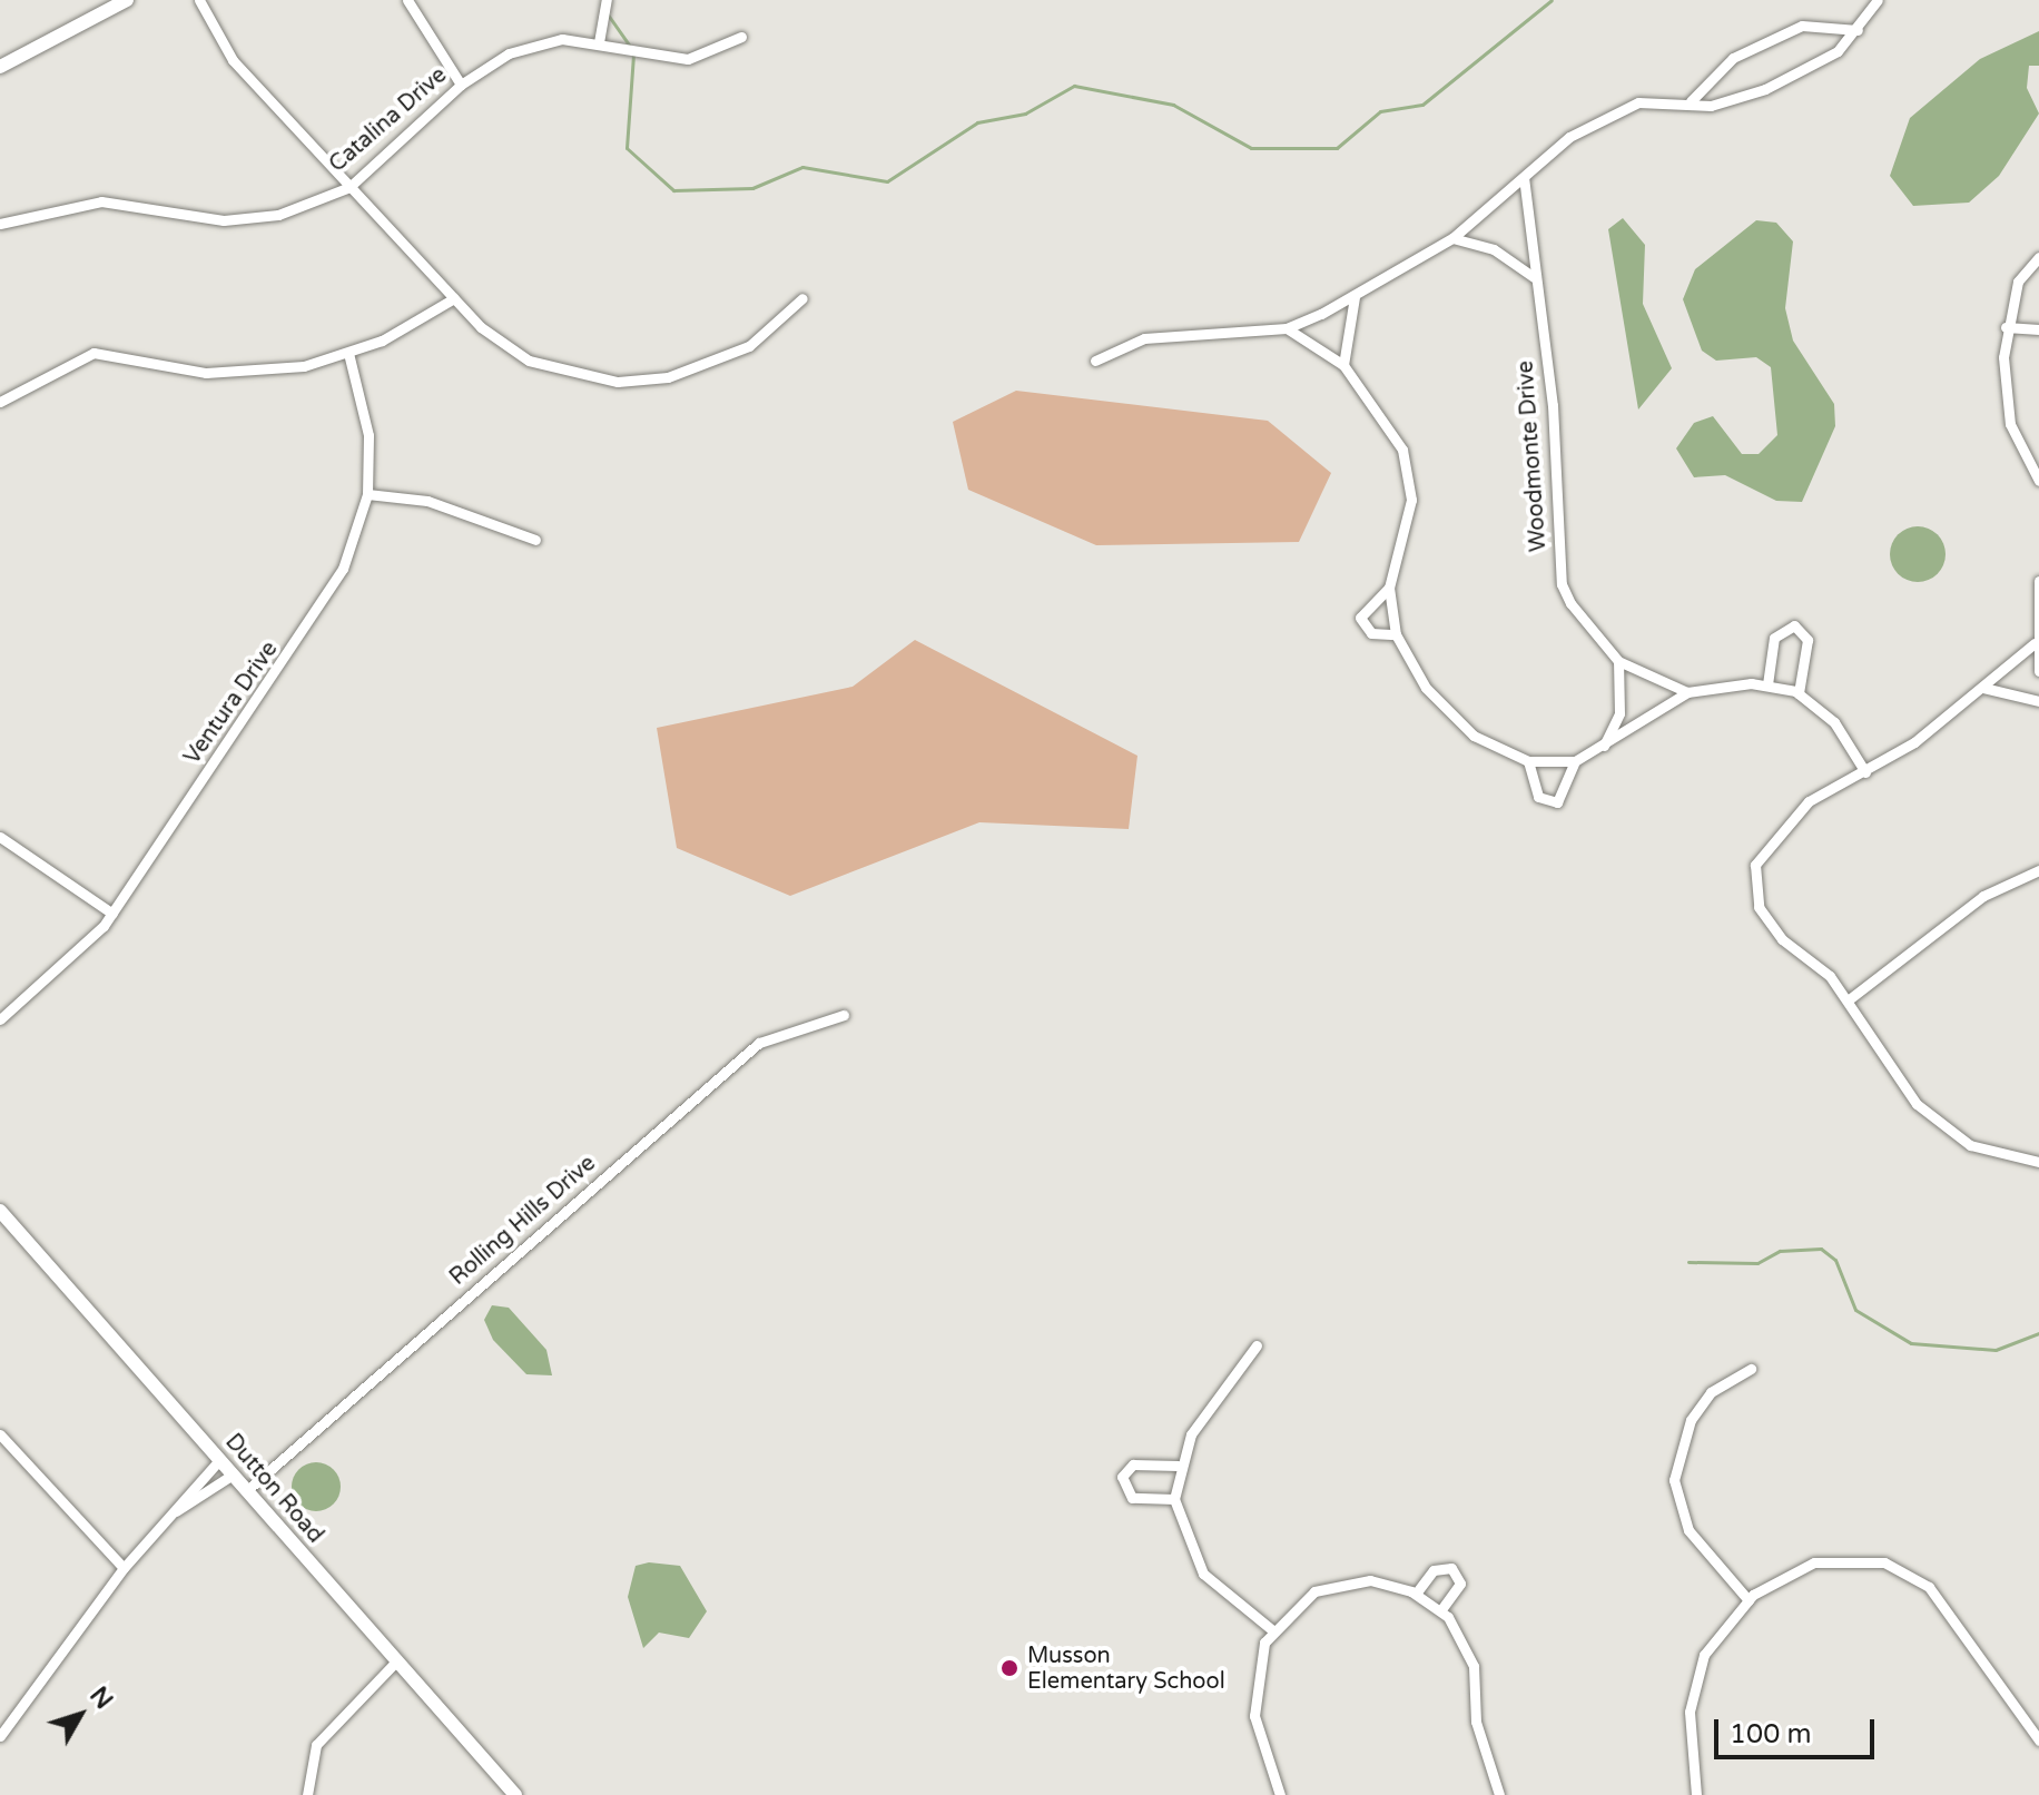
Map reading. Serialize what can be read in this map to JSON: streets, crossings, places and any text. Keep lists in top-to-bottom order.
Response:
{
  "streets": {
    "street": [
      "Catalina Drive",
      "Woodmonte Drive",
      "Ventura Drive",
      "Rolling Hills Drive",
      "Dutton Road"
    ]
  },
  "crossings": [
    ["Rolling Hills Drive", "Dutton Road"]
  ],
  "places": ["Musson Elementary School"],
  "scale_bar": "100 m",
  "north": "top right"
}
